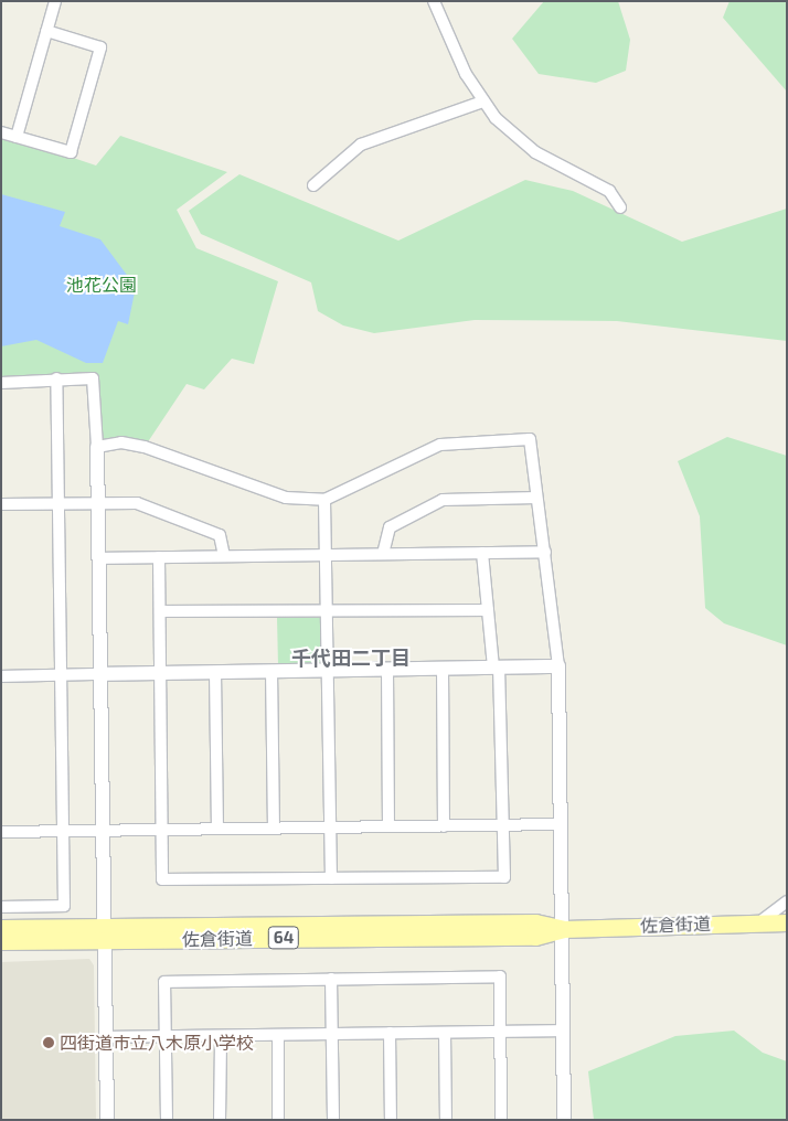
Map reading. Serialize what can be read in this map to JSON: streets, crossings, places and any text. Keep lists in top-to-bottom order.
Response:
{
  "streets": {
    "main road": ["佐倉街道", "64"]
  },
  "districts": ["千代田二丁目"],
  "parks": ["池花公園"],
  "places": ["四街道市立八木原小学校"]
}
